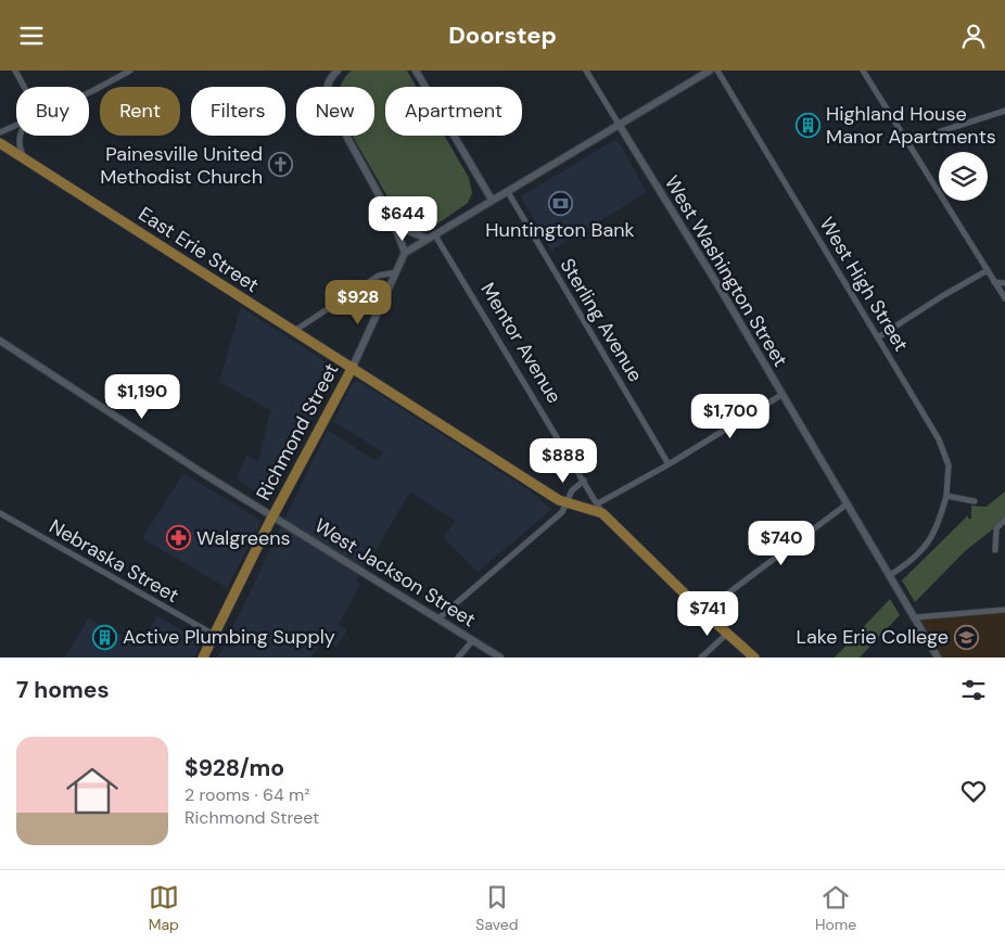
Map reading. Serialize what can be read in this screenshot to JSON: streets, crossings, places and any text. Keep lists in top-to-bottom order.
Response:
{
  "streets": {
    "main road": ["East Erie Street", "Mentor Avenue", "Richmond Street"],
    "street": [
      "West Washington Street",
      "West High Street",
      "Sterling Avenue",
      "Nebraska Street",
      "West Jackson Street"
    ]
  },
  "crossings": [
    ["East Erie Street", "Mentor Avenue"],
    ["East Erie Street", "Richmond Street"],
    ["West Washington Street", "West High Street"],
    ["Richmond Street", "Nebraska Street"],
    ["Richmond Street", "West Jackson Street"]
  ],
  "places": {
    "building": ["Highland House Manor Apartments", "Active Plumbing Supply"],
    "church": ["Painesville United Methodist Church"],
    "bank": ["Huntington Bank"],
    "pharmacy": ["Walgreens"],
    "school or university": ["Lake Erie College"]
  },
  "page": {
    "header": "Doorstep",
    "chip": [
      "Buy",
      "Rent",
      "Filters",
      "New",
      "Apartment"
    ],
    "price": [
      "$644",
      "$928",
      "$1,190",
      "$1,700",
      "$888",
      "$740",
      "$741"
    ],
    "heading": "7 homes",
    "list": [
      {
        "name": "$928/mo",
        "note": "2 rooms · 64 m² · Richmond Street"
      }
    ],
    "tabs": ["Map", "Saved", "Home"]
  }
}
